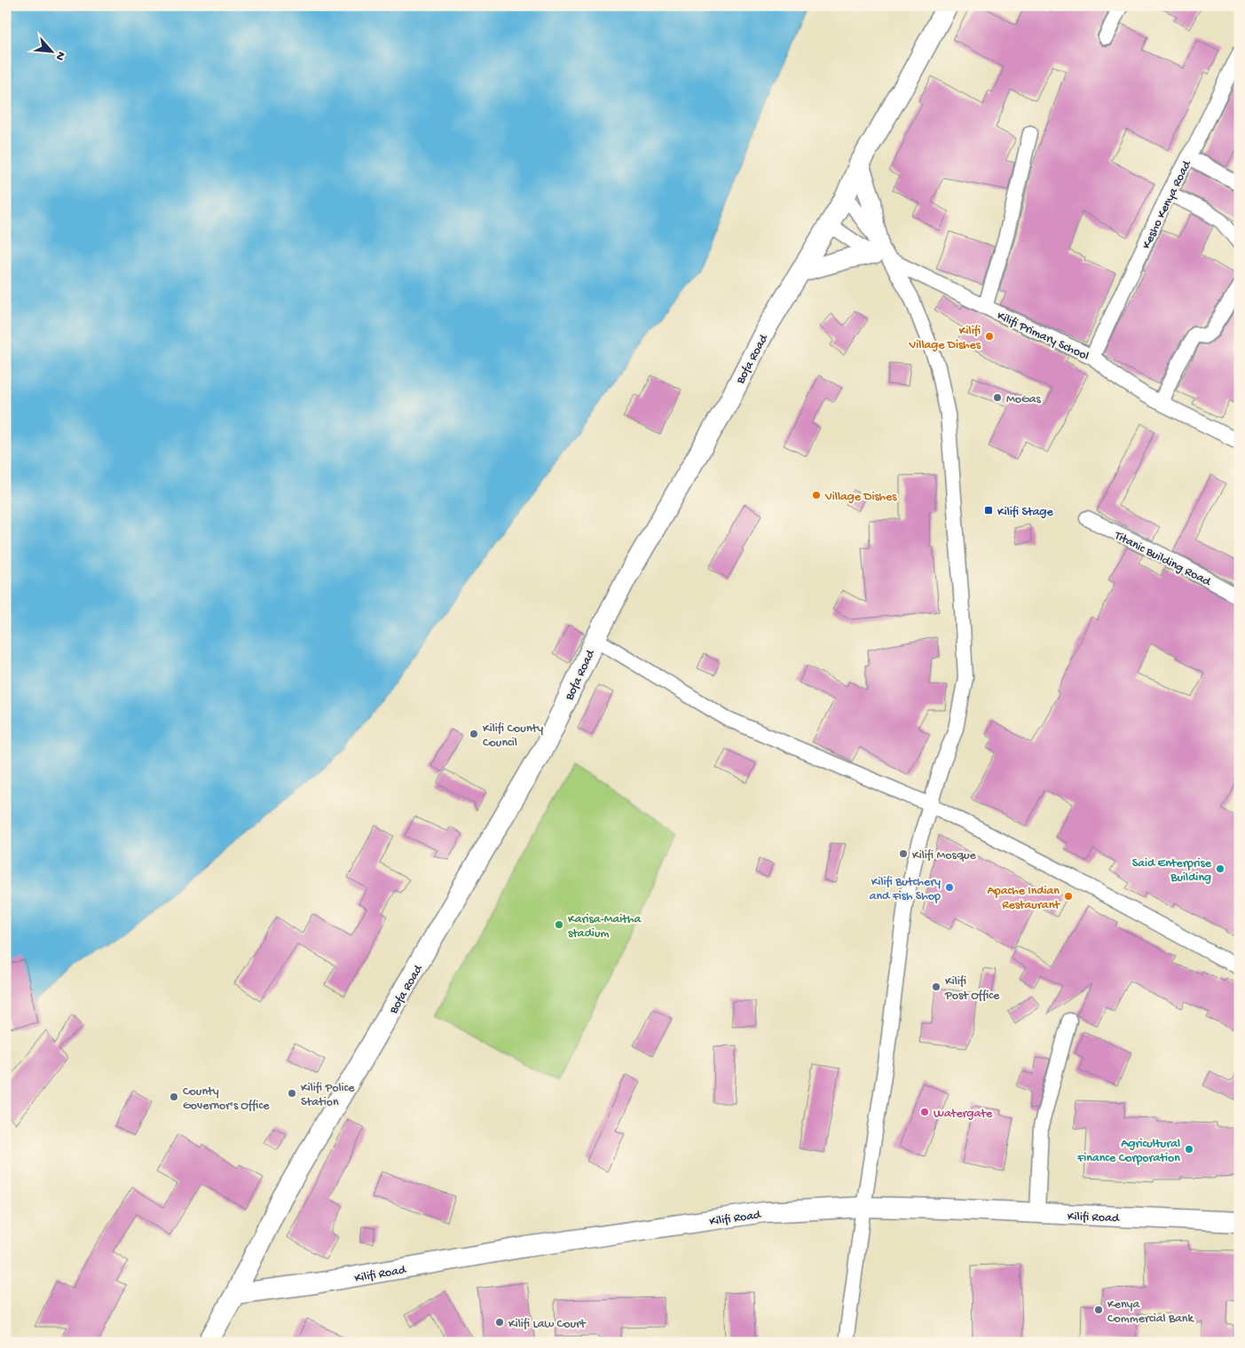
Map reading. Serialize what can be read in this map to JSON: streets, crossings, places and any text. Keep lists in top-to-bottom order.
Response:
{
  "streets": {
    "street": [
      "Kesho Kenya Road",
      "Kilifi Primary School",
      "Bofa Road",
      "Titanic Building Road",
      "Kilifi Road"
    ]
  },
  "crossings": [
    ["Kesho Kenya Road", "Kilifi Primary School"],
    ["Kilifi Primary School", "Bofa Road"],
    ["Bofa Road", "Kilifi Road"]
  ],
  "places": {
    "other": [
      "Kilifi Village Dishes",
      "MoGas",
      "Village Dishes",
      "Kilifi County Council",
      "Kilifi Mosque",
      "Said Enterprise Building",
      "Kilifi Butchery and Fish Shop",
      "Apache Indian Restaurant",
      "Karisa-Maitha stadium",
      "Kilifi Post Office",
      "Kilifi Police Station",
      "County Governor's Office",
      "Watergate",
      "Agricultural Finance Corporation",
      "Kenya Commercial Bank",
      "Kilifi Law Court"
    ],
    "transit": ["Kilifi Stage"]
  },
  "north": "bottom right"
}
